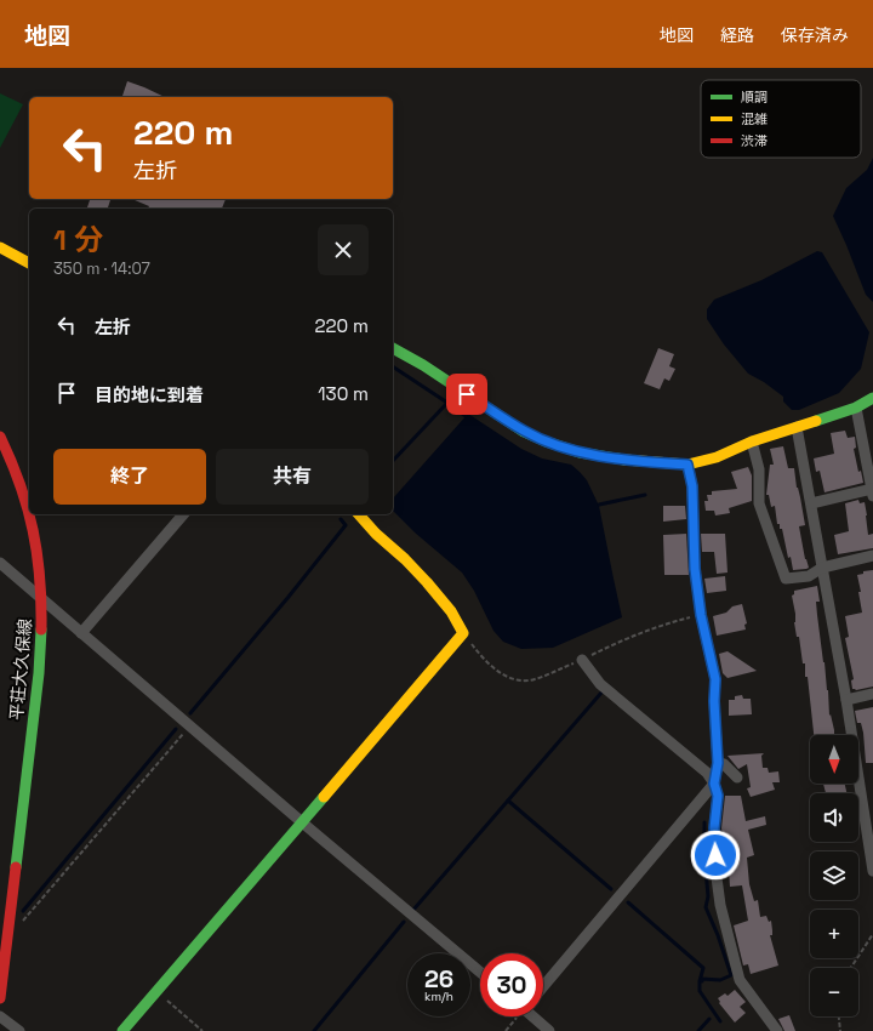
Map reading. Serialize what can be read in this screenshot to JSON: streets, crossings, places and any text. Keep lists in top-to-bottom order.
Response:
{
  "streets": {
    "street": ["平荘大久保線"]
  },
  "legend": ["順調", "混雑", "渋滞"],
  "north": "bottom",
  "page": {
    "header": "地図",
    "nav": ["地図", "経路", "保存済み"],
    "turn": ["220 m", "左折"],
    "heading": ["1 分", "350 m · 14:07"],
    "list": [
      {
        "name": "左折",
        "value": "220 m"
      },
      {
        "name": "目的地に到着",
        "value": "130 m"
      }
    ],
    "buttons": ["終了", "共有"],
    "map_buttons": ["+", "−"],
    "speed": "26 km/h",
    "limit": "30"
  }
}
